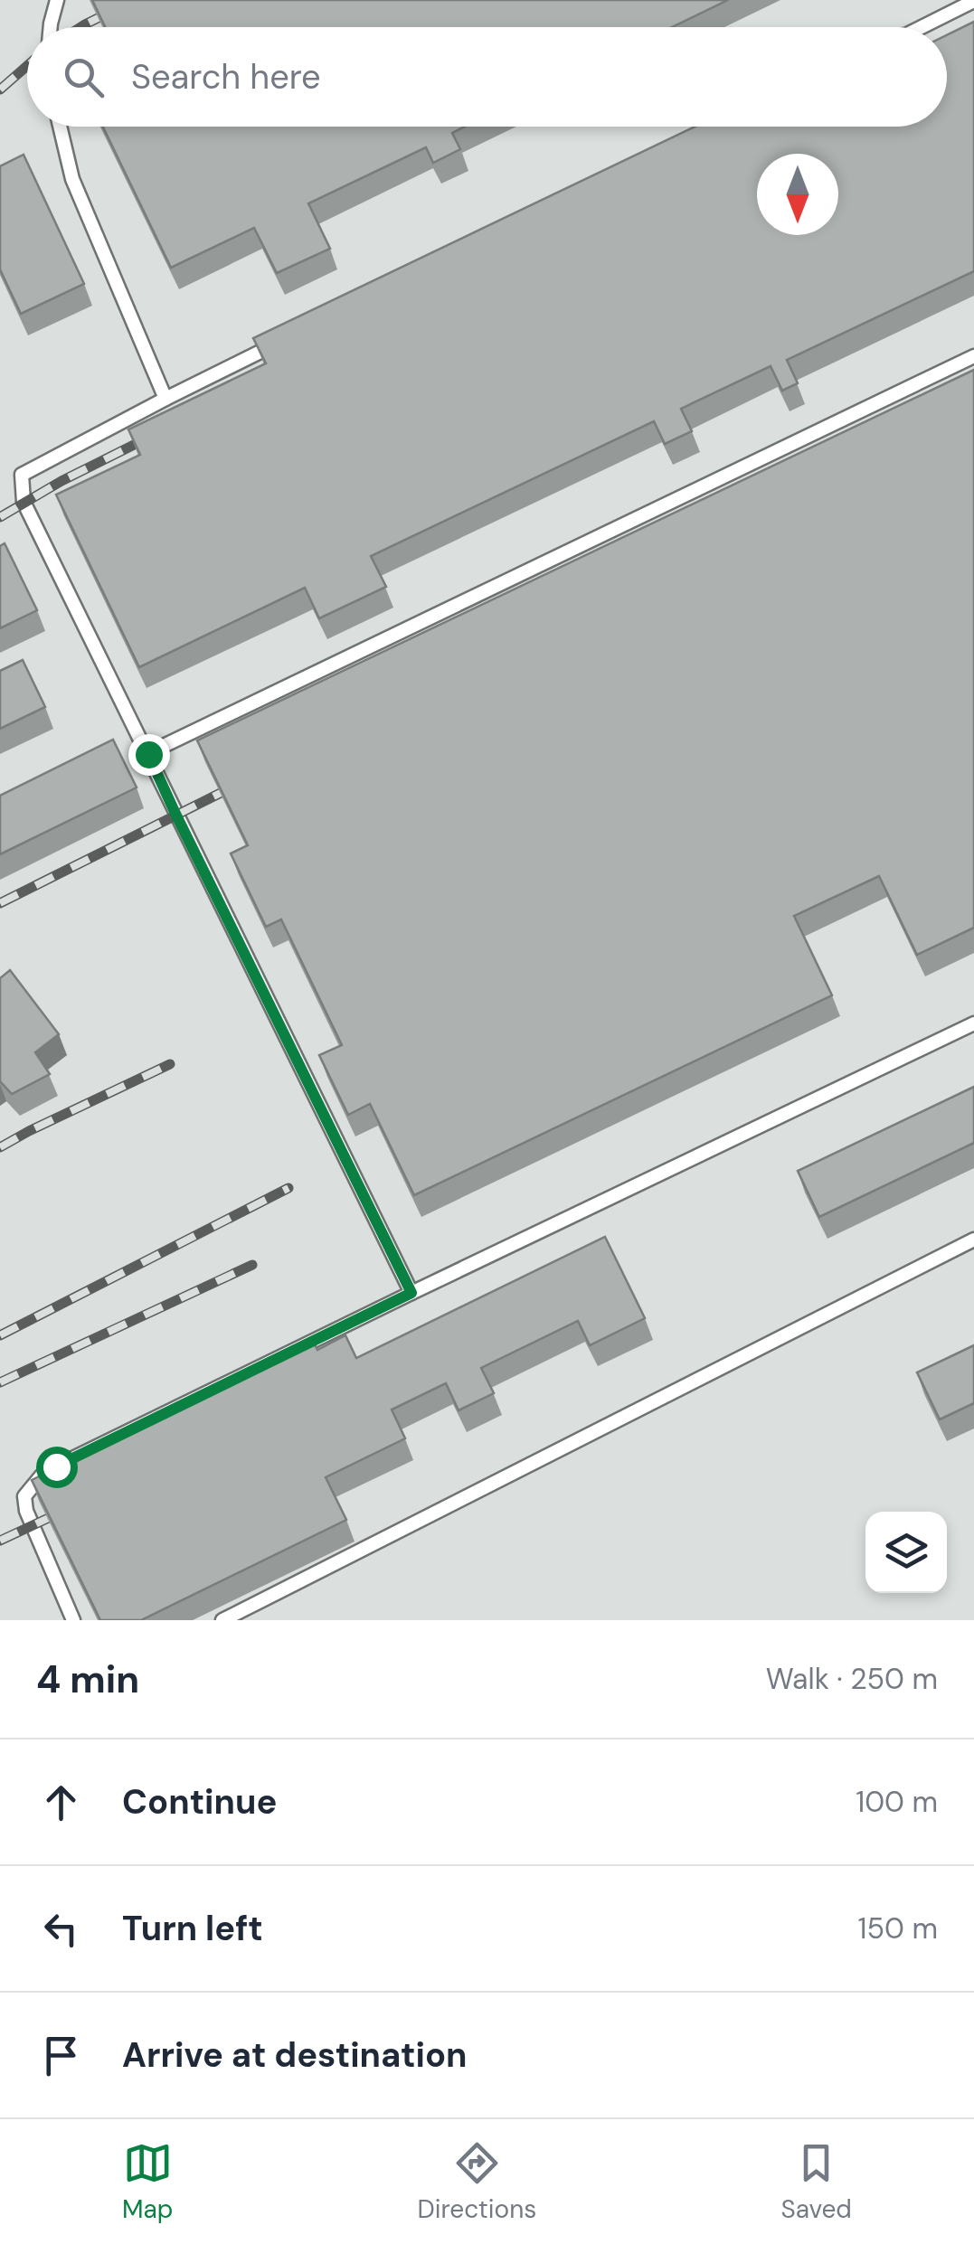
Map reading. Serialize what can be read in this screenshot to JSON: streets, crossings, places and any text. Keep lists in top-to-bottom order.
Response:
{
  "north": "bottom",
  "page": {
    "search": "Search here",
    "heading": ["4 min", "Walk · 250 m"],
    "list": [
      ["Continue", "100 m"],
      ["Turn left", "150 m"],
      "Arrive at destination"
    ],
    "nav": ["Map", "Directions", "Saved"]
  }
}
